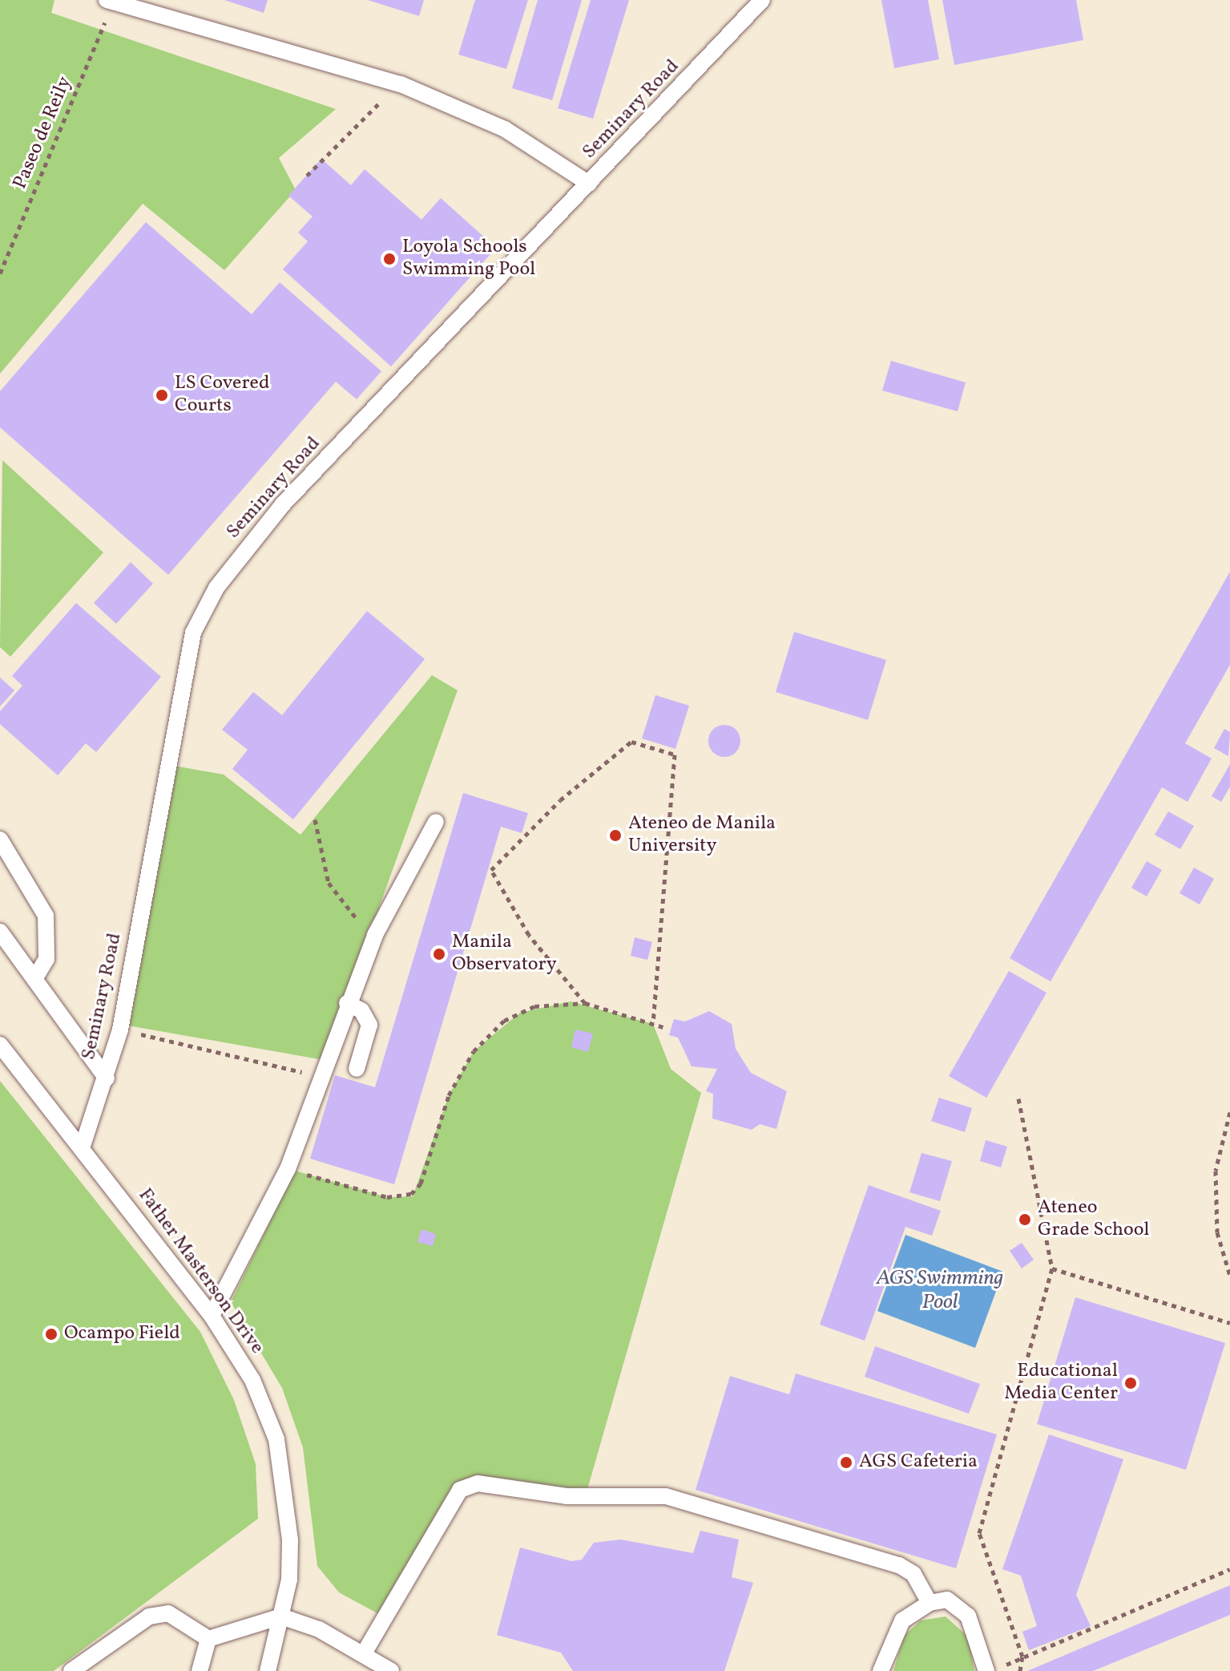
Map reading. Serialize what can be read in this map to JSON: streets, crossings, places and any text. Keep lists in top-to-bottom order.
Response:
{
  "streets": {
    "lane": ["Seminary Road", "Father Masterson Drive"],
    "path": ["Paseo de Reily"]
  },
  "crossings": [
    ["Seminary Road", "Father Masterson Drive"]
  ],
  "water": ["AGS Swimming Pool"],
  "places": [
    "Loyola Schools Swimming Pool",
    "LS Covered Courts",
    "Ateneo de Manila University",
    "Manila Observatory",
    "Ateneo Grade School",
    "Ocampo Field",
    "Educational Media Center",
    "AGS Cafeteria"
  ]
}
